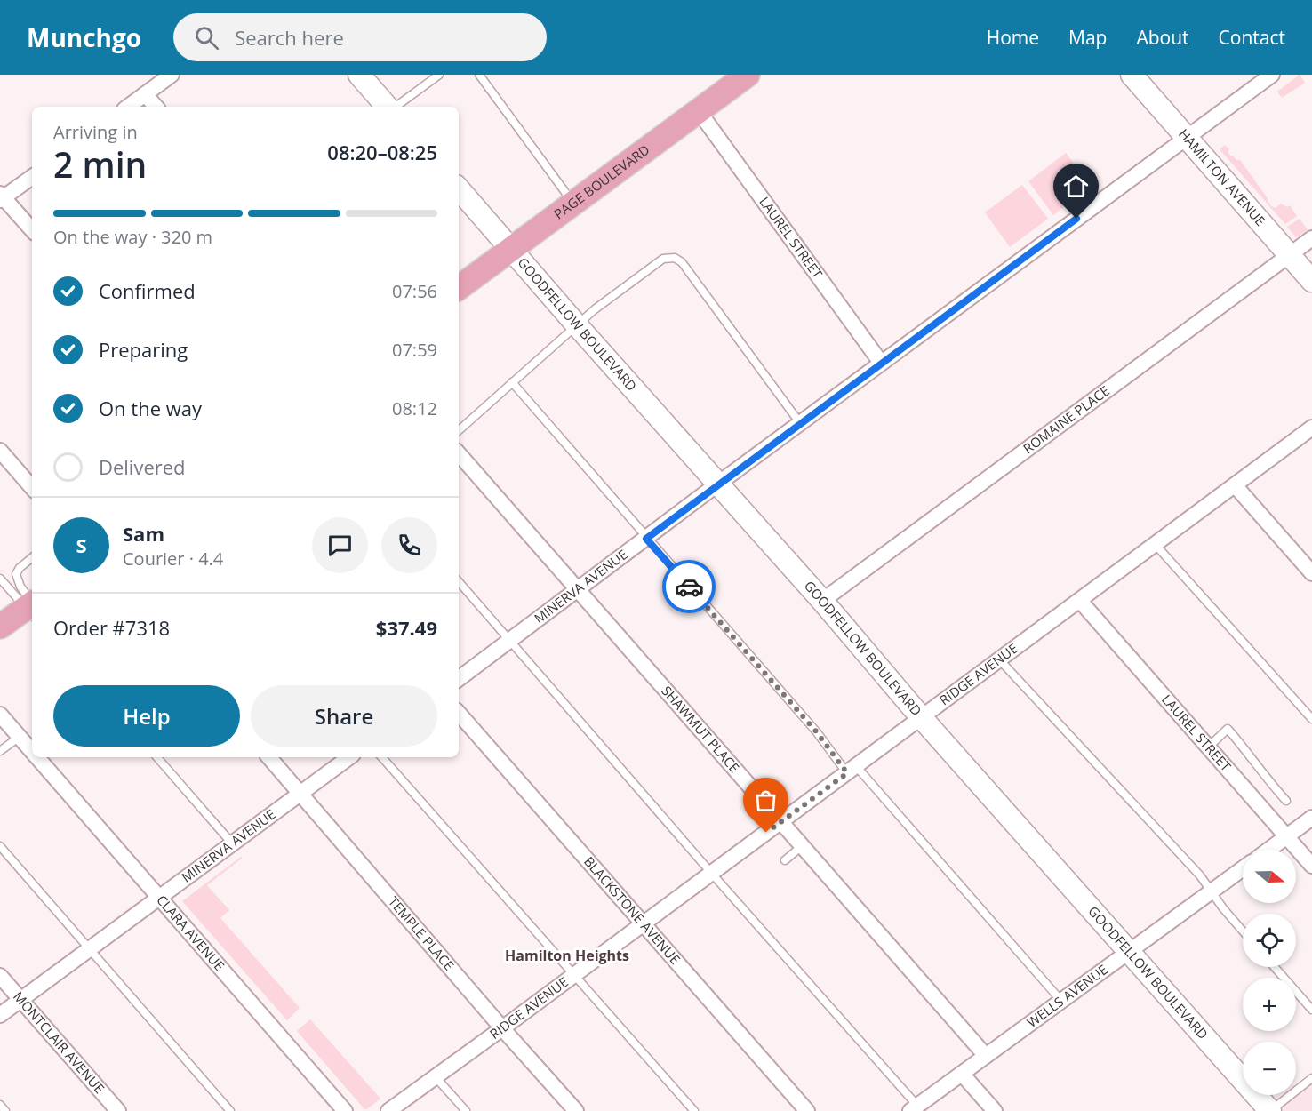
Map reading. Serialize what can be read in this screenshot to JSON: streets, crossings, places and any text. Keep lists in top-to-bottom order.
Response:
{
  "streets": {
    "main road": ["HAMILTON AVENUE", "PAGE BOULEVARD", "GOODFELLOW BOULEVARD"],
    "street": [
      "LAUREL STREET",
      "ROMAINE PLACE",
      "MINERVA AVENUE",
      "RIDGE AVENUE",
      "SHAWMUT PLACE",
      "BLACKSTONE AVENUE",
      "CLARA AVENUE",
      "TEMPLE PLACE",
      "WELLS AVENUE",
      "MONTCLAIR AVENUE"
    ]
  },
  "crossings": [
    ["HAMILTON AVENUE", "ROMAINE PLACE"],
    ["HAMILTON AVENUE", "MINERVA AVENUE"],
    ["PAGE BOULEVARD", "LAUREL STREET"],
    ["PAGE BOULEVARD", "GOODFELLOW BOULEVARD"],
    ["LAUREL STREET", "MINERVA AVENUE"],
    ["LAUREL STREET", "RIDGE AVENUE"],
    ["GOODFELLOW BOULEVARD", "ROMAINE PLACE"],
    ["GOODFELLOW BOULEVARD", "MINERVA AVENUE"],
    ["GOODFELLOW BOULEVARD", "RIDGE AVENUE"],
    ["GOODFELLOW BOULEVARD", "WELLS AVENUE"],
    ["MINERVA AVENUE", "SHAWMUT PLACE"],
    ["MINERVA AVENUE", "CLARA AVENUE"],
    ["MINERVA AVENUE", "TEMPLE PLACE"],
    ["MINERVA AVENUE", "MONTCLAIR AVENUE"],
    ["RIDGE AVENUE", "SHAWMUT PLACE"],
    ["RIDGE AVENUE", "BLACKSTONE AVENUE"],
    ["RIDGE AVENUE", "TEMPLE PLACE"],
    ["SHAWMUT PLACE", "WELLS AVENUE"]
  ],
  "districts": ["Hamilton Heights"],
  "north": "right",
  "page": {
    "header": "Munchgo",
    "search": "Search here",
    "nav": [
      "Home",
      "Map",
      "About",
      "Contact"
    ],
    "heading": ["2 min", "Arriving in", "08:20–08:25"],
    "panel": [
      "Sam",
      "Courier · 4.4",
      "Order #7318",
      "$37.49"
    ],
    "bar": "On the way · 320 m",
    "list": [
      ["Confirmed", "07:56"],
      ["Preparing", "07:59"],
      ["On the way", "08:12"],
      "Delivered"
    ],
    "round": "S",
    "buttons": ["Help", "Share"],
    "map_buttons": ["+", "−"]
  }
}
